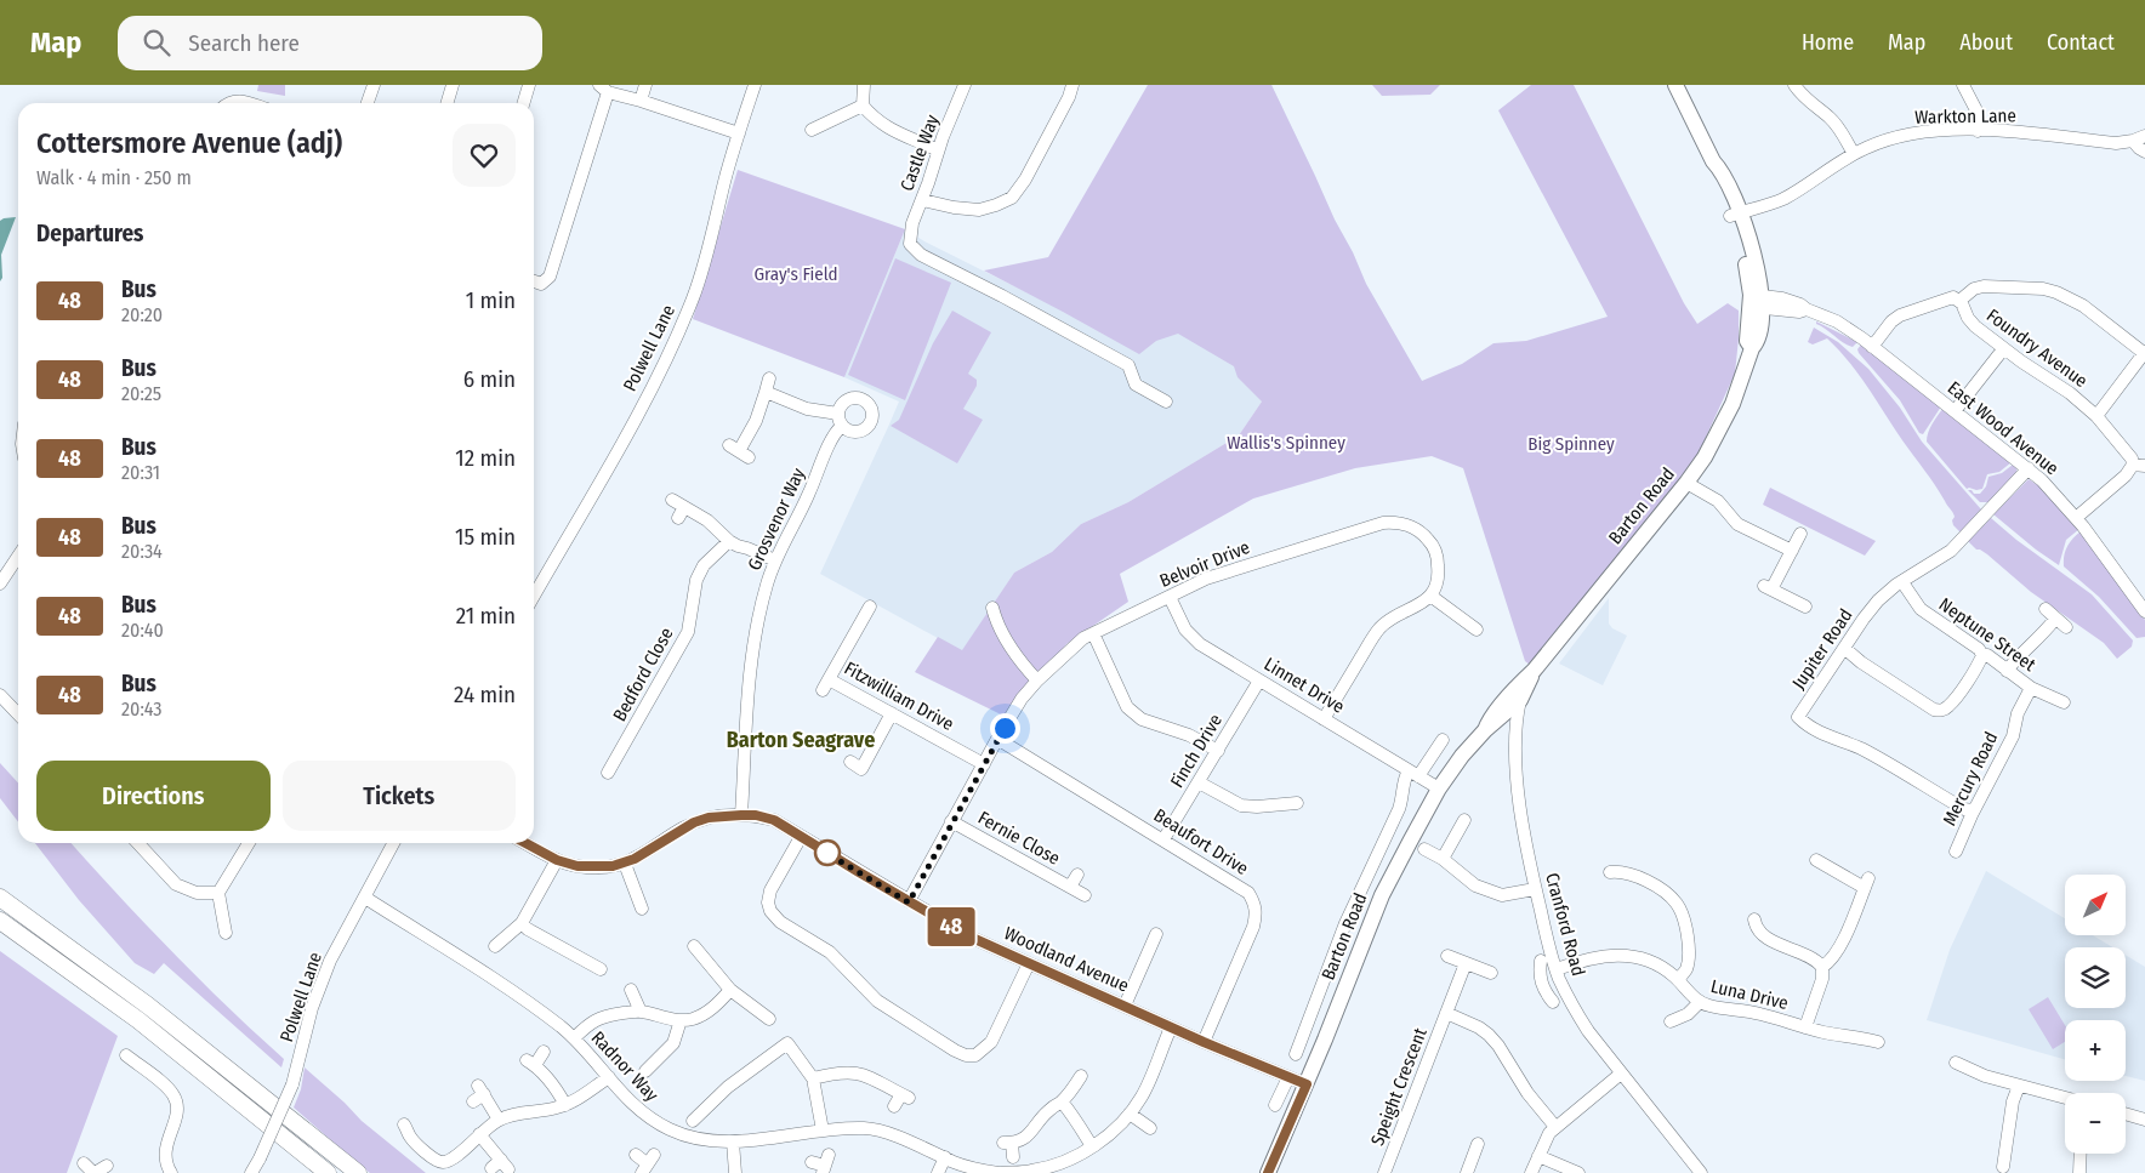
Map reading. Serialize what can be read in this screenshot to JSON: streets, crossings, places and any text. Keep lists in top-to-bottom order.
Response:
{
  "streets": {
    "main road": ["Barton Road"],
    "street": [
      "Warkton Lane",
      "Castle Way",
      "Polwell Lane",
      "Foundry Avenue",
      "East Wood Avenue",
      "Grosvenor Way",
      "Belvoir Drive",
      "Neptune Street",
      "Jupiter Road",
      "Bedford Close",
      "Linnet Drive",
      "Fitzwilliam Drive",
      "Finch Drive",
      "Mercury Road",
      "Fernie Close",
      "Beaufort Drive",
      "Cranford Road",
      "Woodland Avenue",
      "Luna Drive",
      "Radnor Way",
      "Speight Crescent"
    ]
  },
  "crossings": [
    ["Warkton Lane", "Barton Road"],
    ["Polwell Lane", "Radnor Way"],
    ["East Wood Avenue", "Barton Road"],
    ["East Wood Avenue", "Jupiter Road"],
    ["Barton Road", "Linnet Drive"],
    ["Barton Road", "Cranford Road"],
    ["Barton Road", "Woodland Avenue"],
    ["Grosvenor Way", "Woodland Avenue"],
    ["Belvoir Drive", "Linnet Drive"],
    ["Belvoir Drive", "Fitzwilliam Drive"],
    ["Belvoir Drive", "Fernie Close"],
    ["Belvoir Drive", "Beaufort Drive"],
    ["Belvoir Drive", "Woodland Avenue"],
    ["Neptune Street", "Jupiter Road"],
    ["Neptune Street", "Mercury Road"],
    ["Jupiter Road", "Mercury Road"],
    ["Linnet Drive", "Finch Drive"],
    ["Finch Drive", "Beaufort Drive"],
    ["Beaufort Drive", "Woodland Avenue"],
    ["Cranford Road", "Luna Drive"],
    ["Woodland Avenue", "Radnor Way"]
  ],
  "districts": ["Barton Seagrave"],
  "parks": ["Gray's Field", "Wallis's Spinney", "Big Spinney"],
  "lines": ["bus line 48"],
  "north": "top right",
  "page": {
    "header": "Map",
    "search": "Search here",
    "nav": [
      "Home",
      "Map",
      "About",
      "Contact"
    ],
    "on_map": "48",
    "heading": [
      ["Cottersmore Avenue (adj)", "Walk · 4 min · 250 m"],
      "Departures"
    ],
    "list": [
      {
        "mark": "48",
        "name": "Bus",
        "note": "20:20",
        "value": "1 min"
      },
      {
        "mark": "48",
        "name": "Bus",
        "note": "20:25",
        "value": "6 min"
      },
      {
        "mark": "48",
        "name": "Bus",
        "note": "20:31",
        "value": "12 min"
      },
      {
        "mark": "48",
        "name": "Bus",
        "note": "20:34",
        "value": "15 min"
      },
      {
        "mark": "48",
        "name": "Bus",
        "note": "20:40",
        "value": "21 min"
      },
      {
        "mark": "48",
        "name": "Bus",
        "note": "20:43",
        "value": "24 min"
      }
    ],
    "buttons": ["Directions", "Tickets"],
    "map_buttons": ["+", "−"]
  }
}
